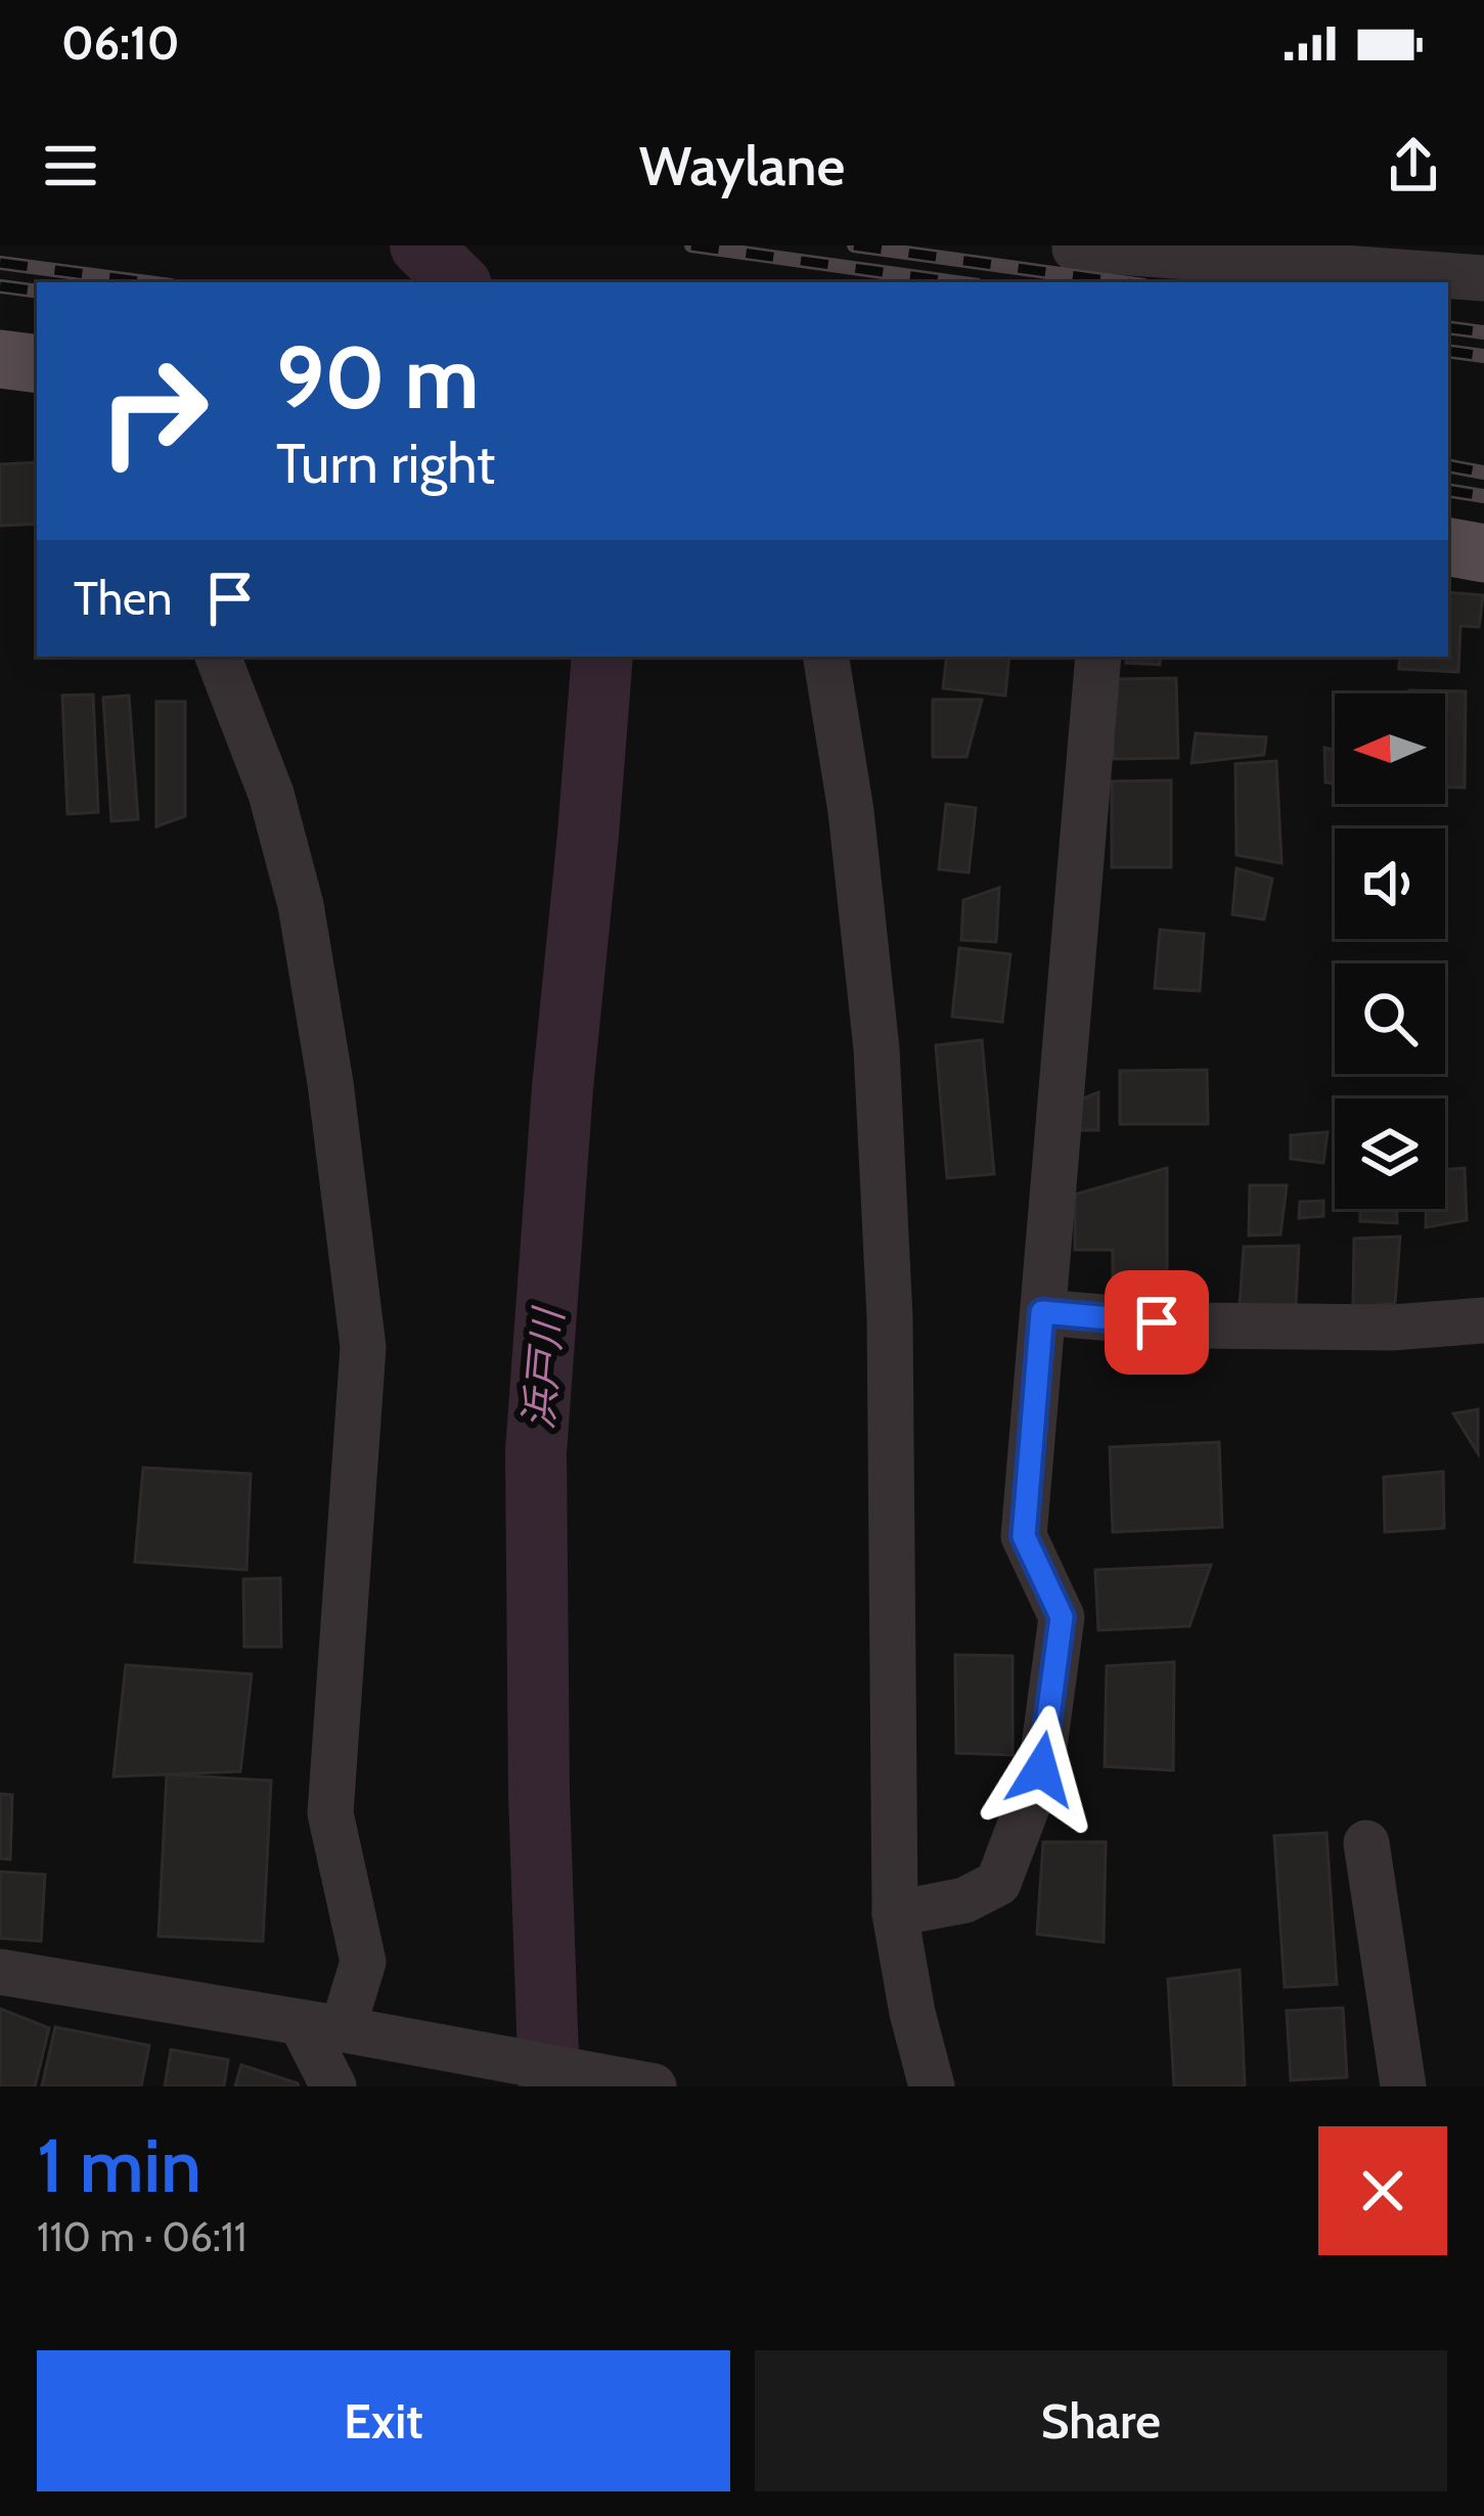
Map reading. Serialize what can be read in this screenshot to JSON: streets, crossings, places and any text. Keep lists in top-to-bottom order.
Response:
{
  "water": ["浜戸川"],
  "north": "left",
  "page": {
    "status": "06:10",
    "header": "Waylane",
    "turn": ["90 m", "Turn right"],
    "then": "Then",
    "heading": ["1 min", "110 m · 06:11"],
    "buttons": ["Exit", "Share"]
  }
}
